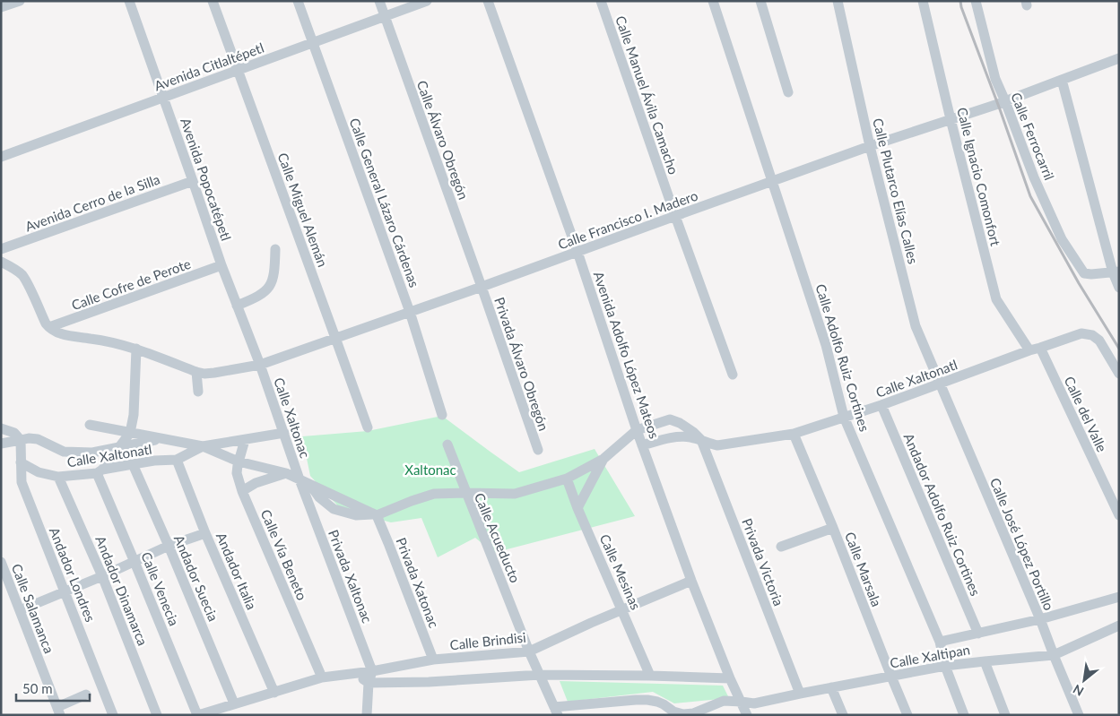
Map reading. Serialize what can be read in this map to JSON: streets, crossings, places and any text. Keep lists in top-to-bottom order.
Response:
{
  "streets": {
    "street": [
      "Avenida Citlaltépetl",
      "Calle Manuel Ávila Camacho",
      "Calle Ferrocarril",
      "Calle Álvaro Obregón",
      "Calle Ignacio Comonfort",
      "Avenida Popocatépetl",
      "Calle Plutarco Elías Calles",
      "Avenida Cerro de la Silla",
      "Calle General Lázaro Cárdenas",
      "Calle Miguel Alemán",
      "Calle Francisco I. Madero",
      "Calle Cofre de Perote",
      "Avenida Adolfo López Mateos",
      "Calle Adolfo Ruiz Cortines",
      "Privada Álvaro Obregón",
      "Calle Xaltonatl",
      "Calle del Valle",
      "Calle Xaltonac",
      "Andador Adolfo Ruiz Cortines",
      "Calle Acueducto",
      "Calle José López Portillo",
      "Calle Vía Beneto",
      "Privada Victoria",
      "Calle Marsala",
      "Andador Italia",
      "Calle Mesinas",
      "Andador Londres",
      "Privada Xaltonac",
      "Andador Suecia",
      "Privada Xatonac",
      "Calle Venecia",
      "Andador Dinamarca",
      "Calle Salamanca",
      "Calle Brindisi",
      "Calle Xaltipan"
    ]
  },
  "crossings": [
    ["Avenida Citlaltépetl", "Calle Álvaro Obregón"],
    ["Avenida Citlaltépetl", "Avenida Popocatépetl"],
    ["Avenida Citlaltépetl", "Calle General Lázaro Cárdenas"],
    ["Avenida Citlaltépetl", "Calle Miguel Alemán"],
    ["Calle Manuel Ávila Camacho", "Calle Francisco I. Madero"],
    ["Calle Ferrocarril", "Calle Francisco I. Madero"],
    ["Calle Álvaro Obregón", "Calle Francisco I. Madero"],
    ["Calle Álvaro Obregón", "Privada Álvaro Obregón"],
    ["Calle Ignacio Comonfort", "Calle Francisco I. Madero"],
    ["Calle Ignacio Comonfort", "Calle Xaltonatl"],
    ["Avenida Popocatépetl", "Avenida Cerro de la Silla"],
    ["Avenida Popocatépetl", "Calle Francisco I. Madero"],
    ["Avenida Popocatépetl", "Calle Cofre de Perote"],
    ["Avenida Popocatépetl", "Calle Xaltonac"],
    ["Calle Plutarco Elías Calles", "Calle Francisco I. Madero"],
    ["Calle Plutarco Elías Calles", "Calle Xaltonatl"],
    ["Calle Plutarco Elías Calles", "Calle José López Portillo"],
    ["Calle General Lázaro Cárdenas", "Calle Francisco I. Madero"],
    ["Calle Miguel Alemán", "Calle Francisco I. Madero"],
    ["Calle Francisco I. Madero", "Avenida Adolfo López Mateos"],
    ["Calle Francisco I. Madero", "Calle Adolfo Ruiz Cortines"],
    ["Calle Francisco I. Madero", "Privada Álvaro Obregón"],
    ["Calle Francisco I. Madero", "Calle Xaltonac"],
    ["Avenida Adolfo López Mateos", "Calle Xaltonatl"],
    ["Avenida Adolfo López Mateos", "Calle Brindisi"],
    ["Avenida Adolfo López Mateos", "Calle Xaltipan"],
    ["Calle Adolfo Ruiz Cortines", "Calle Xaltonatl"],
    ["Calle Adolfo Ruiz Cortines", "Calle Xaltipan"],
    ["Calle Xaltonatl", "Calle del Valle"],
    ["Calle Xaltonatl", "Calle Xaltonac"],
    ["Calle Xaltonatl", "Andador Adolfo Ruiz Cortines"],
    ["Calle Xaltonatl", "Calle José López Portillo"],
    ["Calle Xaltonatl", "Calle Vía Beneto"],
    ["Calle Xaltonatl", "Privada Victoria"],
    ["Calle Xaltonatl", "Calle Marsala"],
    ["Calle Xaltonatl", "Andador Italia"],
    ["Calle Xaltonatl", "Andador Londres"],
    ["Calle Xaltonatl", "Andador Suecia"],
    ["Calle Xaltonatl", "Calle Venecia"],
    ["Calle Xaltonatl", "Andador Dinamarca"],
    ["Calle Xaltonac", "Privada Xaltonac"],
    ["Calle Acueducto", "Privada Xatonac"],
    ["Calle Acueducto", "Calle Brindisi"],
    ["Calle Acueducto", "Calle Xaltipan"],
    ["Calle José López Portillo", "Calle Xaltipan"],
    ["Calle Vía Beneto", "Calle Brindisi"],
    ["Privada Victoria", "Calle Xaltipan"],
    ["Calle Marsala", "Calle Xaltipan"],
    ["Andador Italia", "Calle Brindisi"],
    ["Calle Mesinas", "Calle Brindisi"],
    ["Privada Xaltonac", "Calle Brindisi"],
    ["Andador Suecia", "Calle Brindisi"],
    ["Privada Xatonac", "Calle Brindisi"],
    ["Calle Venecia", "Calle Brindisi"]
  ],
  "parks": ["Xaltonac"],
  "scale_bar": "50 m",
  "north": "bottom left"
}
